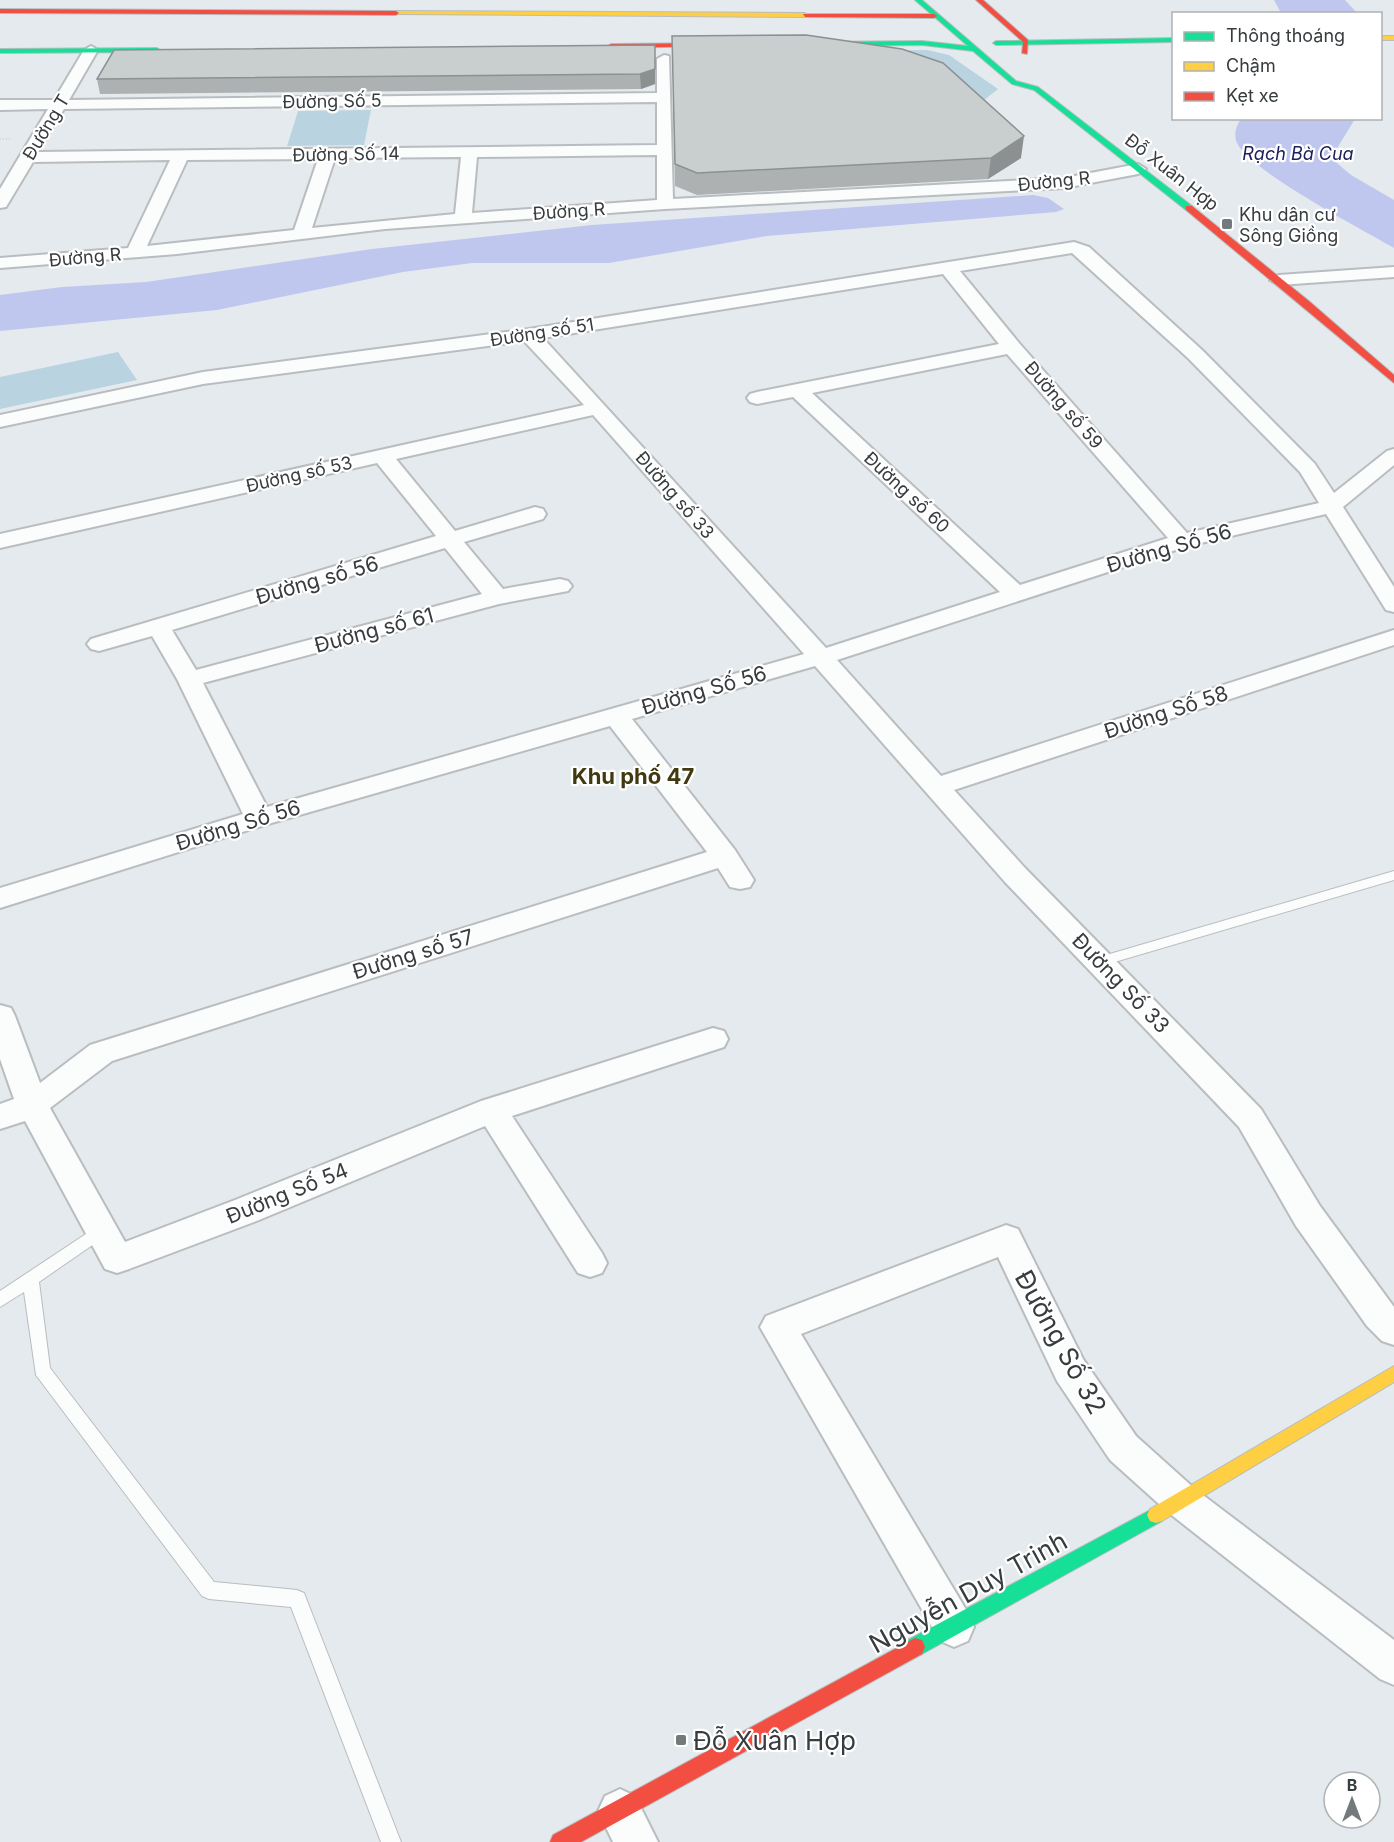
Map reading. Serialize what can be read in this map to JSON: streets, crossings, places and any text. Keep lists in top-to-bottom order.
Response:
{
  "streets": {
    "main road": ["Đỗ Xuân Hợp", "Nguyễn Duy Trinh"],
    "street": [
      "Đường Số 5",
      "Đường T",
      "Đường Số 14",
      "Đường R",
      "Đường số 51",
      "Đường số 59",
      "Đường số 53",
      "Đường số 60",
      "Đường số 33",
      "Đường Số 56",
      "Đường số 56",
      "Đường số 61",
      "Đường Số 58",
      "Đường số 57",
      "Đường Số 33",
      "Đường Số 54",
      "Đường Số 32"
    ]
  },
  "crossings": [
    ["Đường Số 5", "Đường T"],
    ["Đường T", "Đường Số 14"],
    ["Đỗ Xuân Hợp", "Đường R"],
    ["Đường số 51", "Đường số 59"],
    ["Đường số 51", "Đường số 33"],
    ["Đường số 51", "Đường Số 56"],
    ["Đường số 59", "Đường Số 56"],
    ["Đường số 53", "Đường số 33"],
    ["Đường số 60", "Đường Số 56"],
    ["Đường số 33", "Đường Số 56"],
    ["Đường số 33", "Đường Số 33"],
    ["Đường Số 56", "Đường số 57"],
    ["Đường Số 56", "Đường Số 33"],
    ["Đường Số 58", "Đường Số 33"],
    ["Đường số 57", "Đường Số 54"],
    ["Đường Số 32", "Nguyễn Duy Trinh"]
  ],
  "districts": ["Khu phố 47"],
  "water": ["Rạch Bà Cua"],
  "places": {
    "transit": ["Khu dân cư Sông Giồng", "Đỗ Xuân Hợp"]
  },
  "legend": ["Thông thoáng", "Chậm", "Kẹt xe"],
  "north": "top"
}
